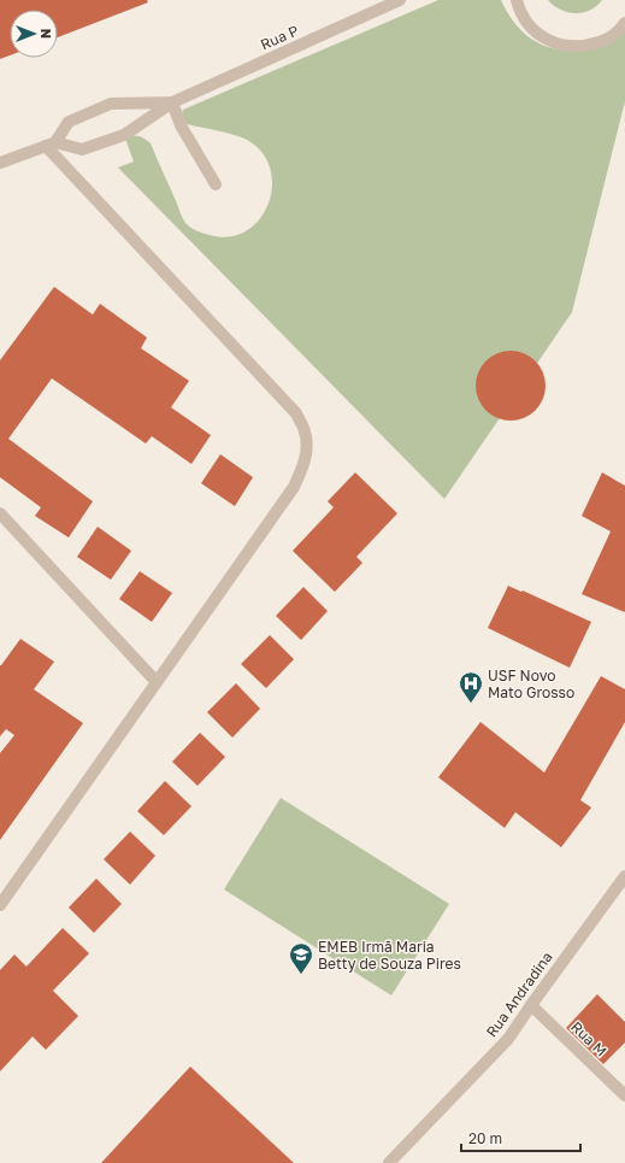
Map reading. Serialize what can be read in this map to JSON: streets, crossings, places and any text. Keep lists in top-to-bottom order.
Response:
{
  "streets": {
    "street": ["Rua P", "Rua Andradina", "Rua M"]
  },
  "crossings": [
    ["Rua Andradina", "Rua M"]
  ],
  "places": {
    "hospital": ["USF Novo Mato Grosso"],
    "school or university": ["EMEB Irmã Maria Betty de Souza Pires"]
  },
  "scale_bar": "20 m",
  "north": "right"
}
